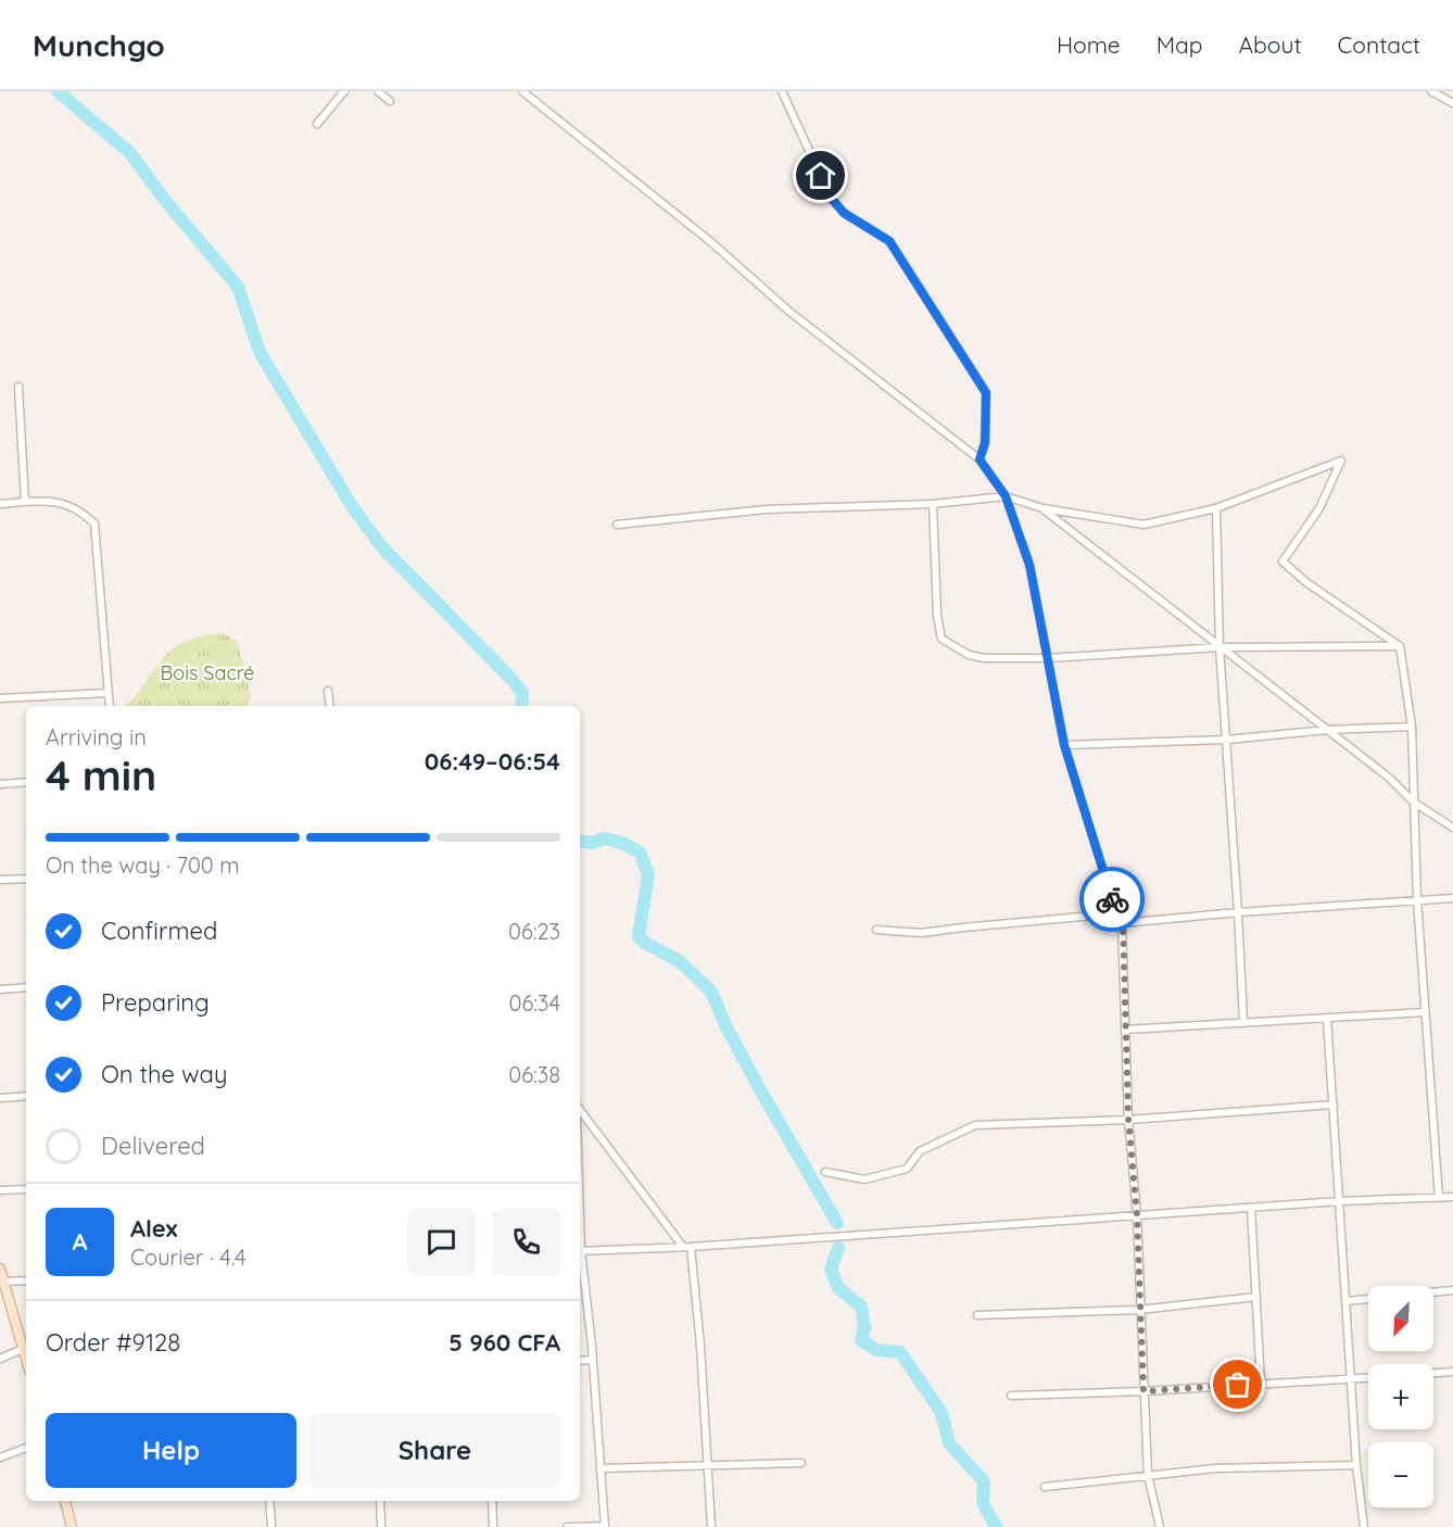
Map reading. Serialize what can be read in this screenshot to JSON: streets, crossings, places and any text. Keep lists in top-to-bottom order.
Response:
{
  "parks": ["Bois Sacré"],
  "north": "bottom left",
  "page": {
    "header": "Munchgo",
    "nav": [
      "Home",
      "Map",
      "About",
      "Contact"
    ],
    "heading": ["4 min", "Arriving in", "06:49–06:54"],
    "panel": [
      "Alex",
      "Courier · 4.4",
      "Order #9128",
      "5 960 CFA"
    ],
    "bar": "On the way · 700 m",
    "list": [
      ["Confirmed", "06:23"],
      ["Preparing", "06:34"],
      ["On the way", "06:38"],
      "Delivered"
    ],
    "round": "A",
    "map_buttons": ["+", "−"],
    "buttons": ["Help", "Share"]
  }
}
